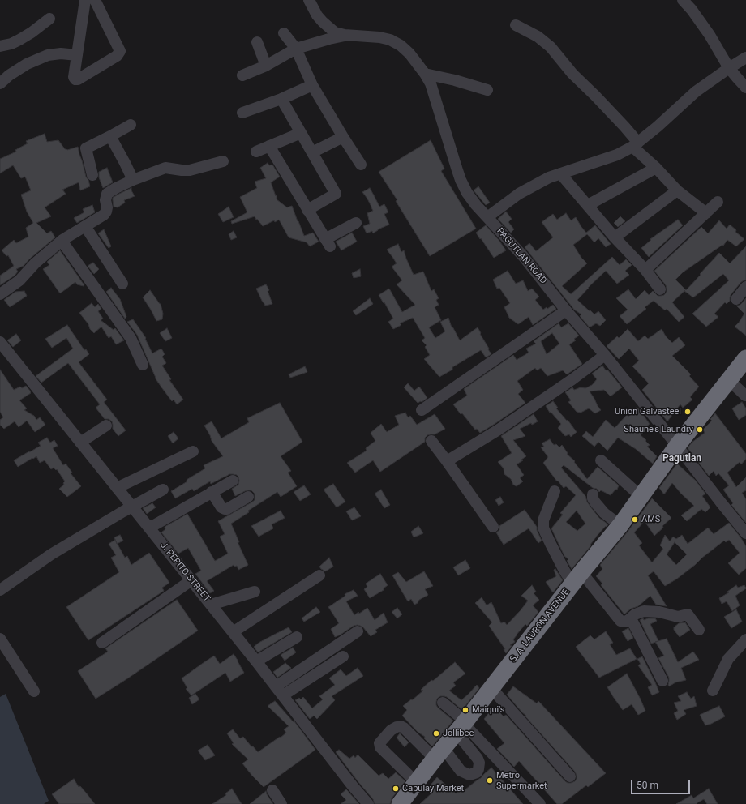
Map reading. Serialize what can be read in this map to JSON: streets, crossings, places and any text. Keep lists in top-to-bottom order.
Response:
{
  "streets": {
    "highway": ["S. A. LAURON AVENUE"],
    "street": ["PAGUTLAN ROAD", "J. PEPITO STREET"]
  },
  "crossings": [
    ["PAGUTLAN ROAD", "S. A. LAURON AVENUE"]
  ],
  "districts": ["Pagutlan"],
  "places": [
    "Union Galvasteel",
    "Shaune's Laundry",
    "AMS",
    "Maiqui's",
    "Jollibee",
    "Metro Supermarket",
    "Capulay Market"
  ],
  "scale_bar": "50 m"
}
